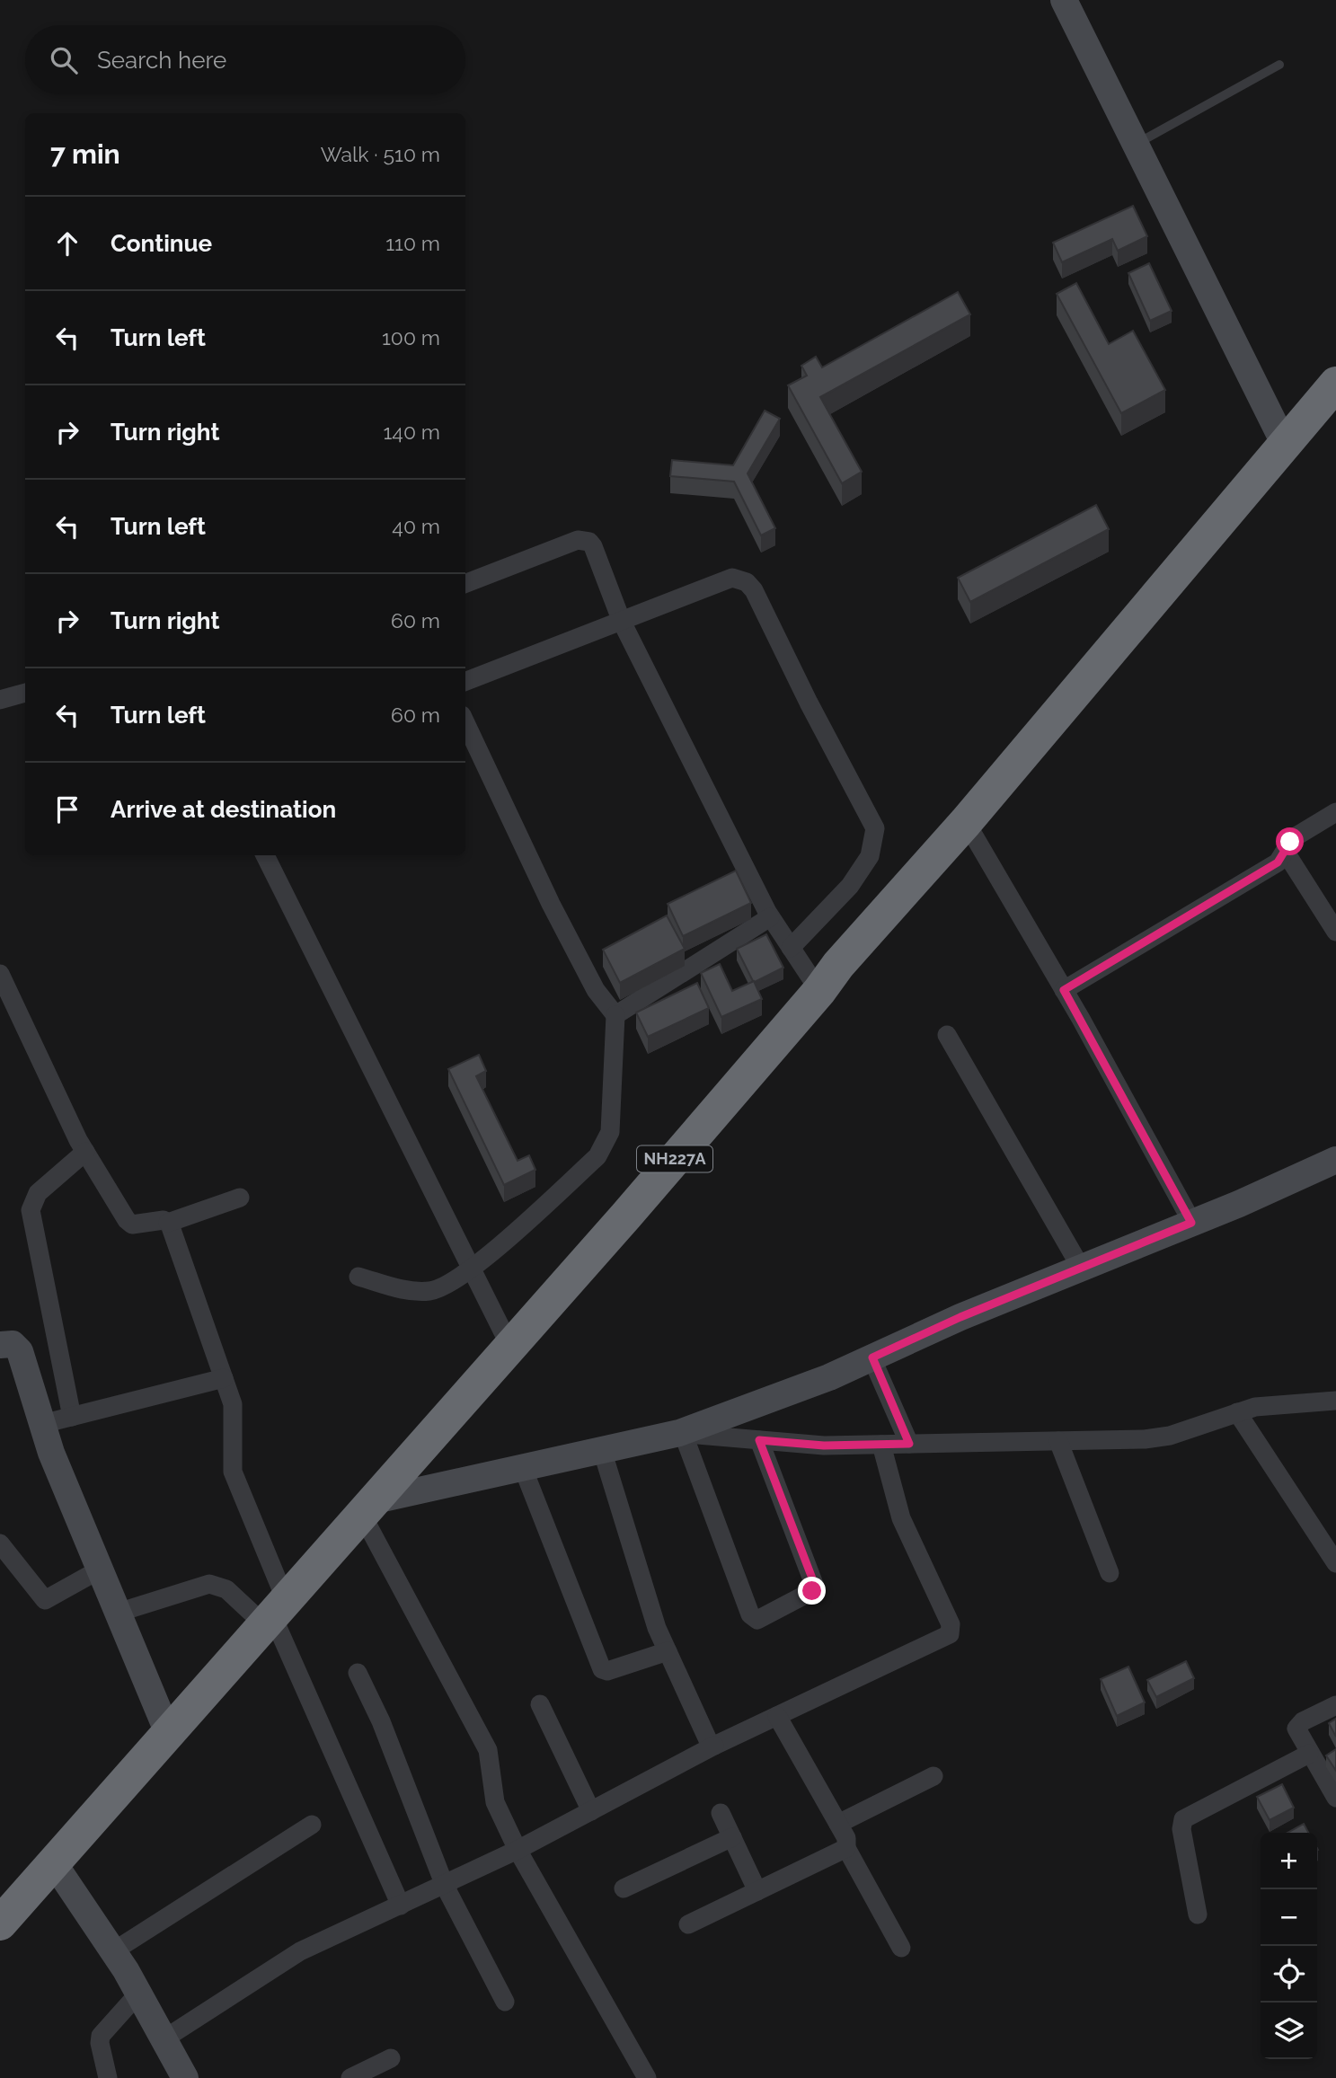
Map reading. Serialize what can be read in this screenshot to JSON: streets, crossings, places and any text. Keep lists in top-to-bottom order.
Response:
{
  "streets": {
    "highway": ["NH227A"]
  },
  "page": {
    "search": "Search here",
    "heading": ["7 min", "Walk · 510 m"],
    "list": [
      ["Continue", "110 m"],
      ["Turn left", "100 m"],
      ["Turn right", "140 m"],
      ["Turn left", "40 m"],
      ["Turn right", "60 m"],
      ["Turn left", "60 m"],
      "Arrive at destination"
    ],
    "map_buttons": ["+", "−"]
  }
}
